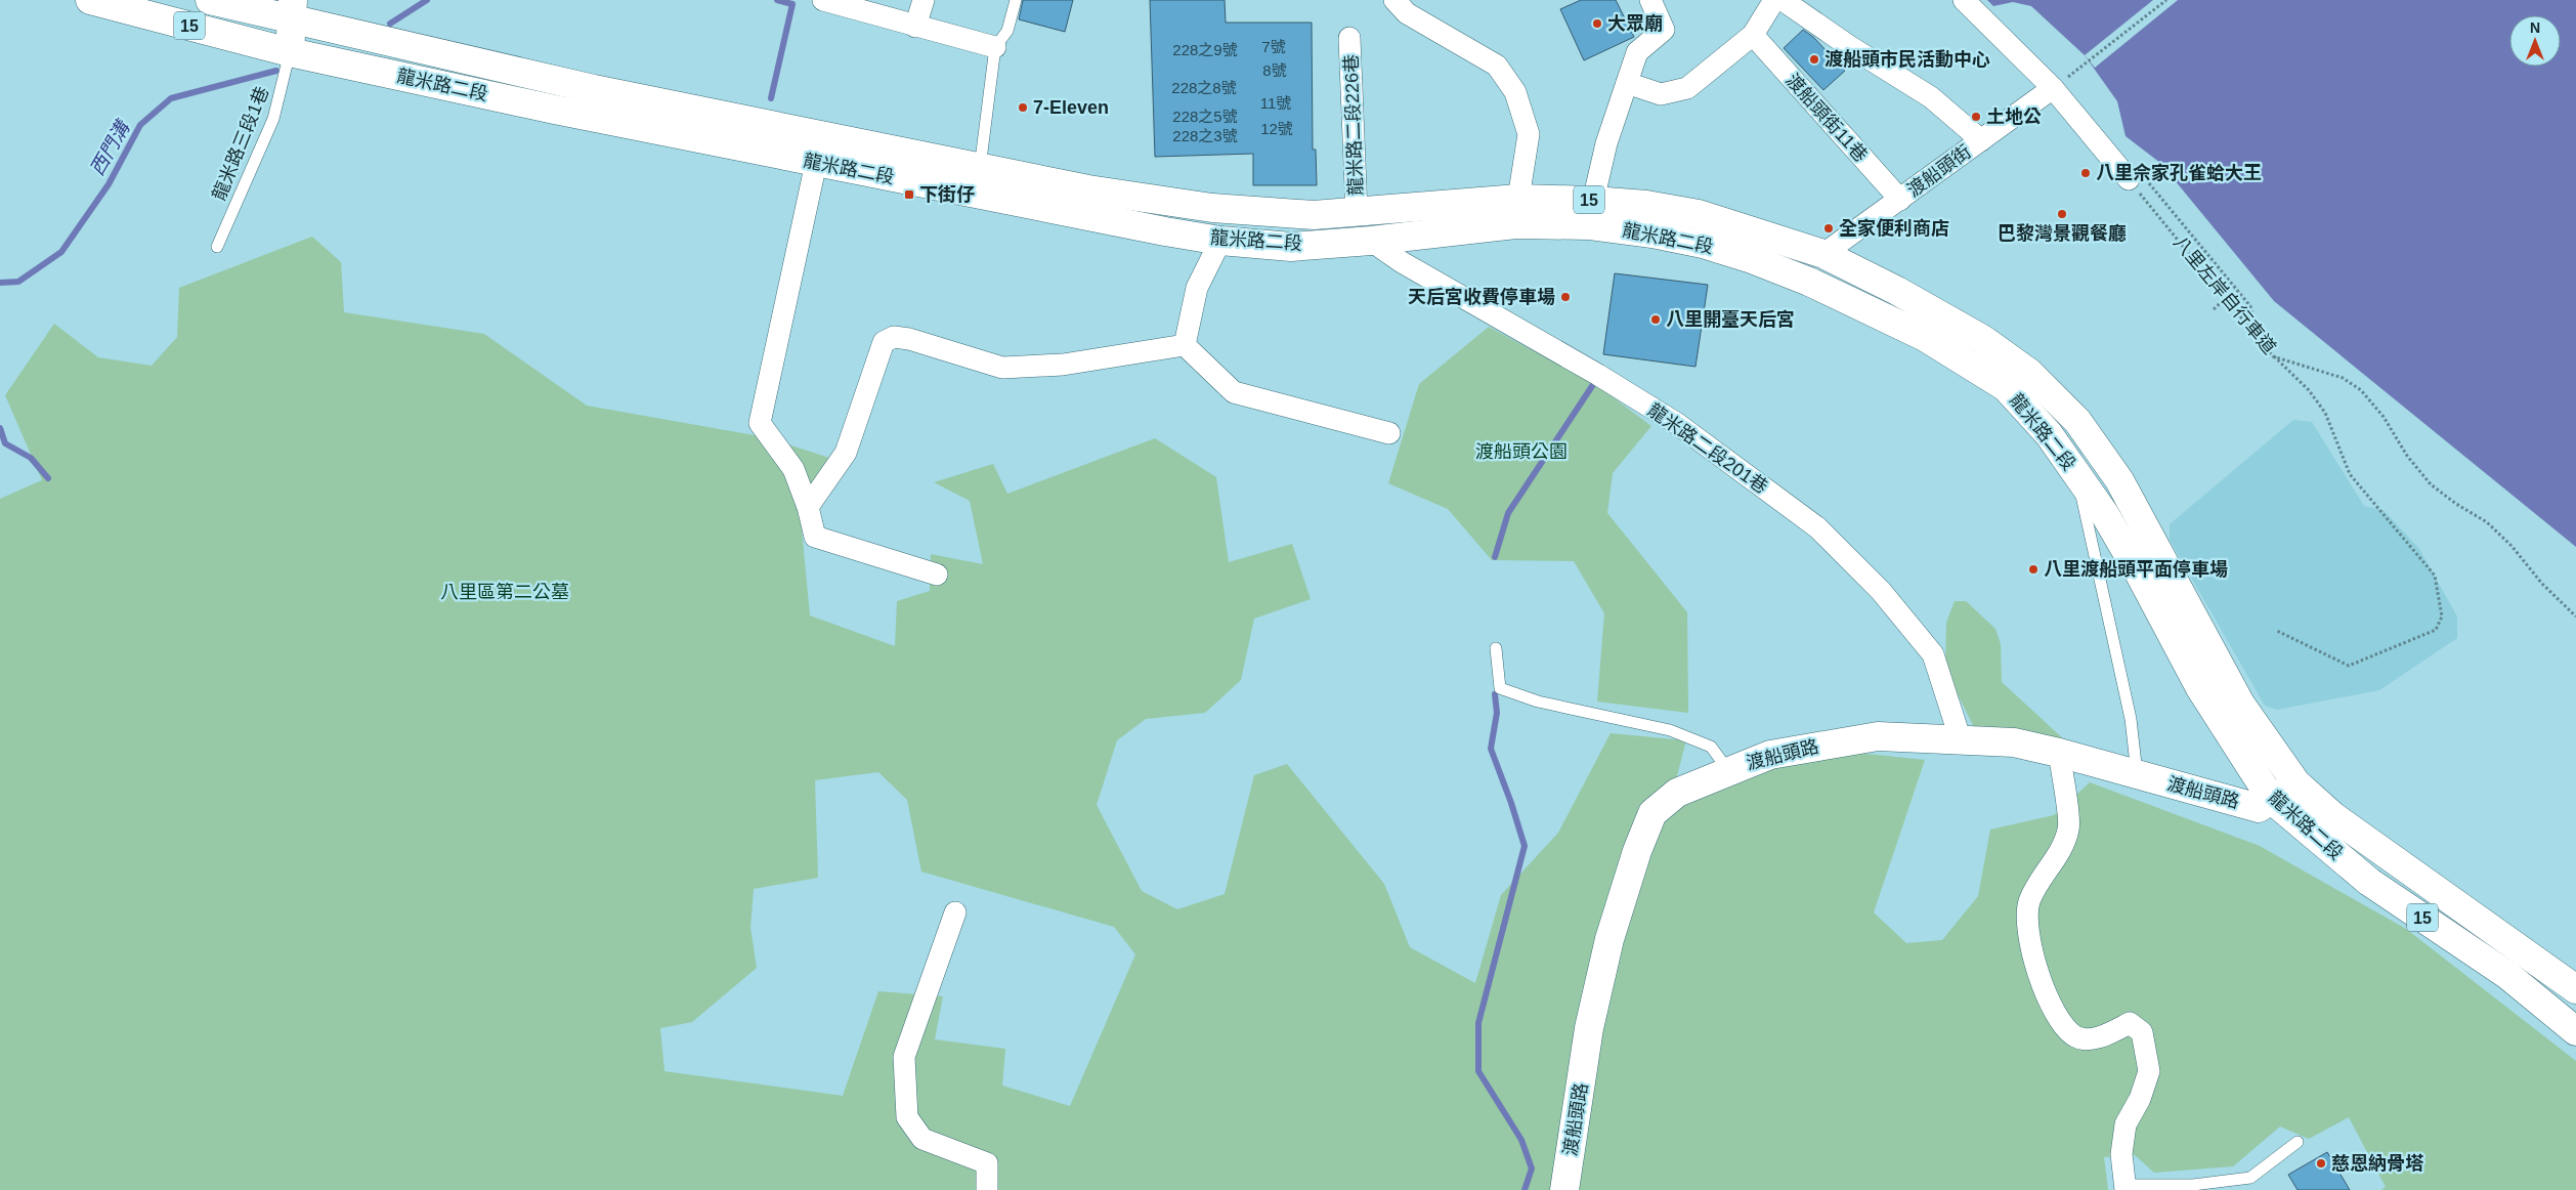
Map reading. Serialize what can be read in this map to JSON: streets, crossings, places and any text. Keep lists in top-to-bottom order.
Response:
{
  "streets": {
    "main road": ["15", "龍米路二段", "渡船頭路"],
    "street": [
      "渡船頭街11巷",
      "龍米路二段226巷",
      "渡船頭街",
      "龍米路二段201巷"
    ],
    "lane": ["龍米路三段1巷"],
    "path": ["八里左岸自行車道"]
  },
  "crossings": [
    ["15", "龍米路二段"],
    ["15", "龍米路三段1巷"],
    ["龍米路二段", "龍米路二段226巷"],
    ["龍米路二段", "龍米路三段1巷"],
    ["龍米路二段", "渡船頭街"],
    ["龍米路二段", "龍米路二段201巷"],
    ["龍米路二段", "渡船頭路"],
    ["渡船頭街11巷", "渡船頭街"],
    ["龍米路二段201巷", "渡船頭路"]
  ],
  "water": ["西門溝"],
  "parks": ["渡船頭公園", "八里區第二公墓"],
  "places": {
    "other": [
      "大眾廟",
      "渡船頭市民活動中心",
      "7-Eleven",
      "土地公",
      "八里佘家孔雀蛤大王",
      "巴黎灣景觀餐廳",
      "全家便利商店",
      "天后宮收費停車場",
      "八里開臺天后宮",
      "八里渡船頭平面停車場",
      "慈恩納骨塔"
    ],
    "transit": ["下街仔"]
  },
  "house_numbers": [
    "7號",
    "228之9號",
    "8號",
    "228之8號",
    "11號",
    "228之5號",
    "12號",
    "228之3號"
  ],
  "north": "top"
}
